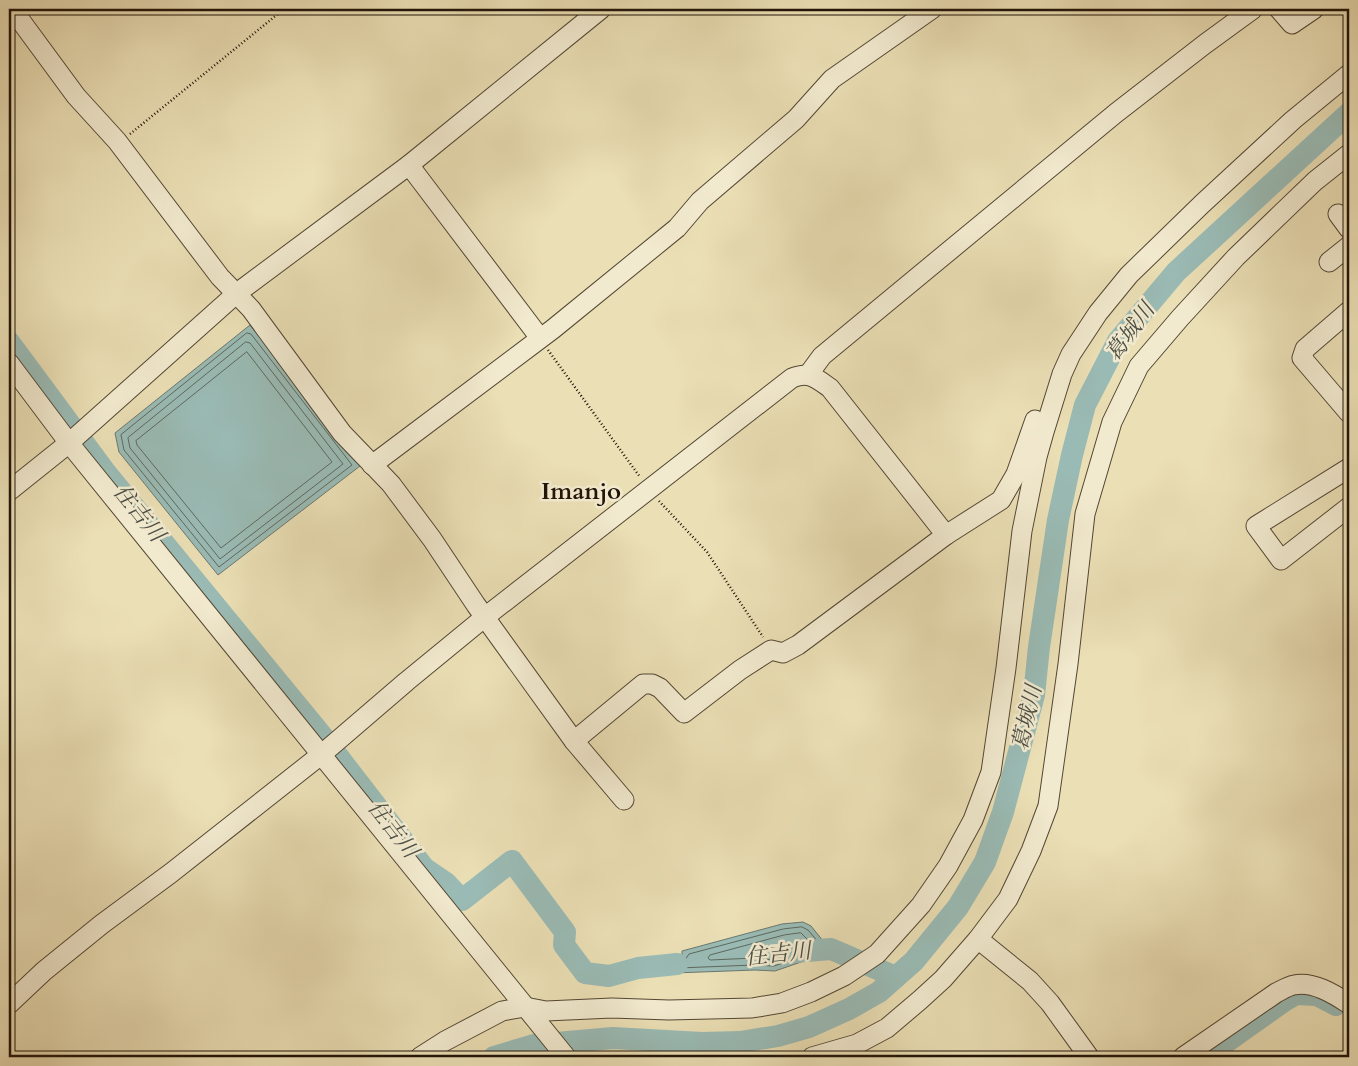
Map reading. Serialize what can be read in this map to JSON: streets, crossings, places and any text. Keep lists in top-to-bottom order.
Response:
{
  "districts": ["Imanjo"],
  "water": ["葛城川", "住吉川"]
}
